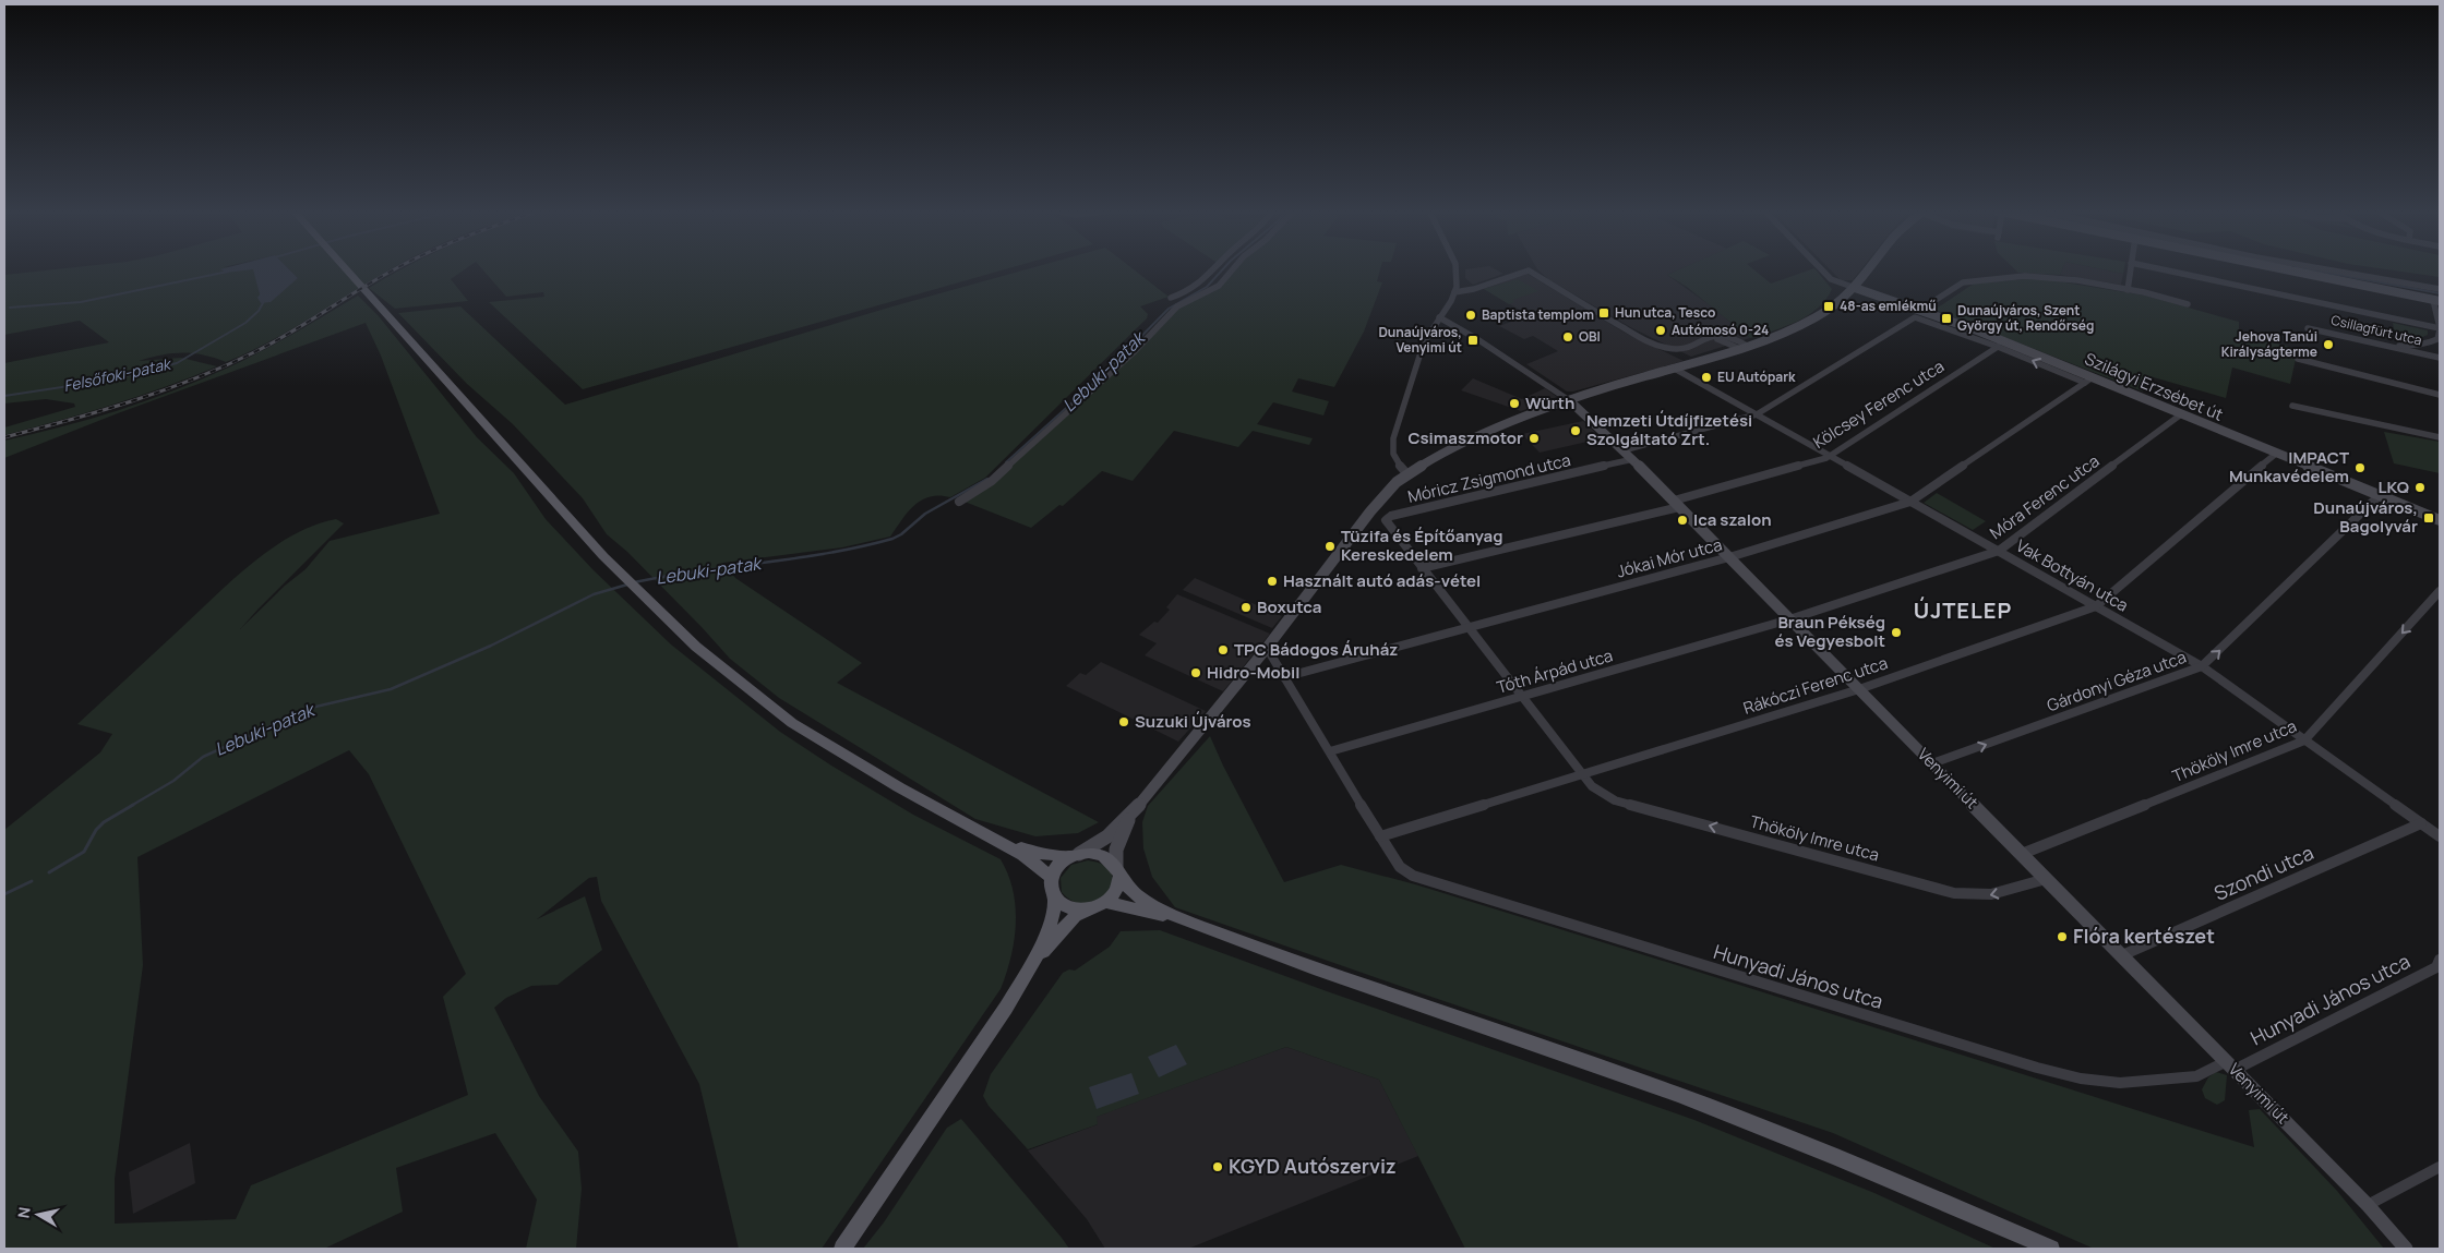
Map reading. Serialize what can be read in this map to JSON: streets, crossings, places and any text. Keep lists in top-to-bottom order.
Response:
{
  "streets": {
    "street": [
      "Csillagfürt utca",
      "Szilágyi Erzsébet út",
      "Kölcsey Ferenc utca",
      "Móricz Zsigmond utca",
      "Móra Ferenc utca",
      "Jókai Mór utca",
      "Vak Bottyán utca",
      "Tóth Árpád utca",
      "Gárdonyi Géza utca",
      "Rákóczi Ferenc utca",
      "Thököly Imre utca",
      "Venyimi út",
      "Szondi utca",
      "Hunyadi János utca"
    ]
  },
  "crossings": [
    ["Szilágyi Erzsébet út", "Kölcsey Ferenc utca"],
    ["Szilágyi Erzsébet út", "Móra Ferenc utca"],
    ["Szilágyi Erzsébet út", "Jókai Mór utca"],
    ["Szilágyi Erzsébet út", "Gárdonyi Géza utca"],
    ["Szilágyi Erzsébet út", "Rákóczi Ferenc utca"],
    ["Kölcsey Ferenc utca", "Vak Bottyán utca"],
    ["Kölcsey Ferenc utca", "Thököly Imre utca"],
    ["Kölcsey Ferenc utca", "Venyimi út"],
    ["Móricz Zsigmond utca", "Thököly Imre utca"],
    ["Móricz Zsigmond utca", "Venyimi út"],
    ["Móra Ferenc utca", "Vak Bottyán utca"],
    ["Móra Ferenc utca", "Tóth Árpád utca"],
    ["Móra Ferenc utca", "Venyimi út"],
    ["Jókai Mór utca", "Vak Bottyán utca"],
    ["Jókai Mór utca", "Thököly Imre utca"],
    ["Jókai Mór utca", "Venyimi út"],
    ["Jókai Mór utca", "Hunyadi János utca"],
    ["Vak Bottyán utca", "Gárdonyi Géza utca"],
    ["Vak Bottyán utca", "Rákóczi Ferenc utca"],
    ["Vak Bottyán utca", "Thököly Imre utca"],
    ["Vak Bottyán utca", "Szondi utca"],
    ["Tóth Árpád utca", "Thököly Imre utca"],
    ["Tóth Árpád utca", "Venyimi út"],
    ["Tóth Árpád utca", "Hunyadi János utca"],
    ["Gárdonyi Géza utca", "Venyimi út"],
    ["Rákóczi Ferenc utca", "Thököly Imre utca"],
    ["Rákóczi Ferenc utca", "Venyimi út"],
    ["Rákóczi Ferenc utca", "Hunyadi János utca"],
    ["Thököly Imre utca", "Venyimi út"],
    ["Venyimi út", "Szondi utca"],
    ["Venyimi út", "Hunyadi János utca"]
  ],
  "one_way": ["Gárdonyi Géza utca", "Thököly Imre utca"],
  "districts": ["ÚJTELEP"],
  "water": ["Lebuki-patak", "Felsőfoki-patak"],
  "places": {
    "transit": [
      "48-as emlékmű",
      "Hun utca, Tesco",
      "Dunaújváros, Szent György út, Rendőrség",
      "Dunaújváros, Venyimi út",
      "Dunaújváros, Bagolyvár"
    ],
    "other": [
      "Baptista templom",
      "Autómosó 0-24",
      "OBI",
      "Jehova Tanúi Királyságterme",
      "EU Autópark",
      "Würth",
      "Nemzeti Útdíjfizetési Szolgáltató Zrt.",
      "Csimaszmotor",
      "IMPACT Munkavédelem",
      "LKQ",
      "Ica szalon",
      "Tüzifa és Építőanyag Kereskedelem",
      "Használt autó adás-vétel",
      "Boxutca",
      "Braun Pékség és Vegyesbolt",
      "TPC Bádogos Áruház",
      "Hidro-Mobil",
      "Suzuki Újváros",
      "Flóra kertészet",
      "KGYD Autószerviz"
    ]
  },
  "north": "left"
}
